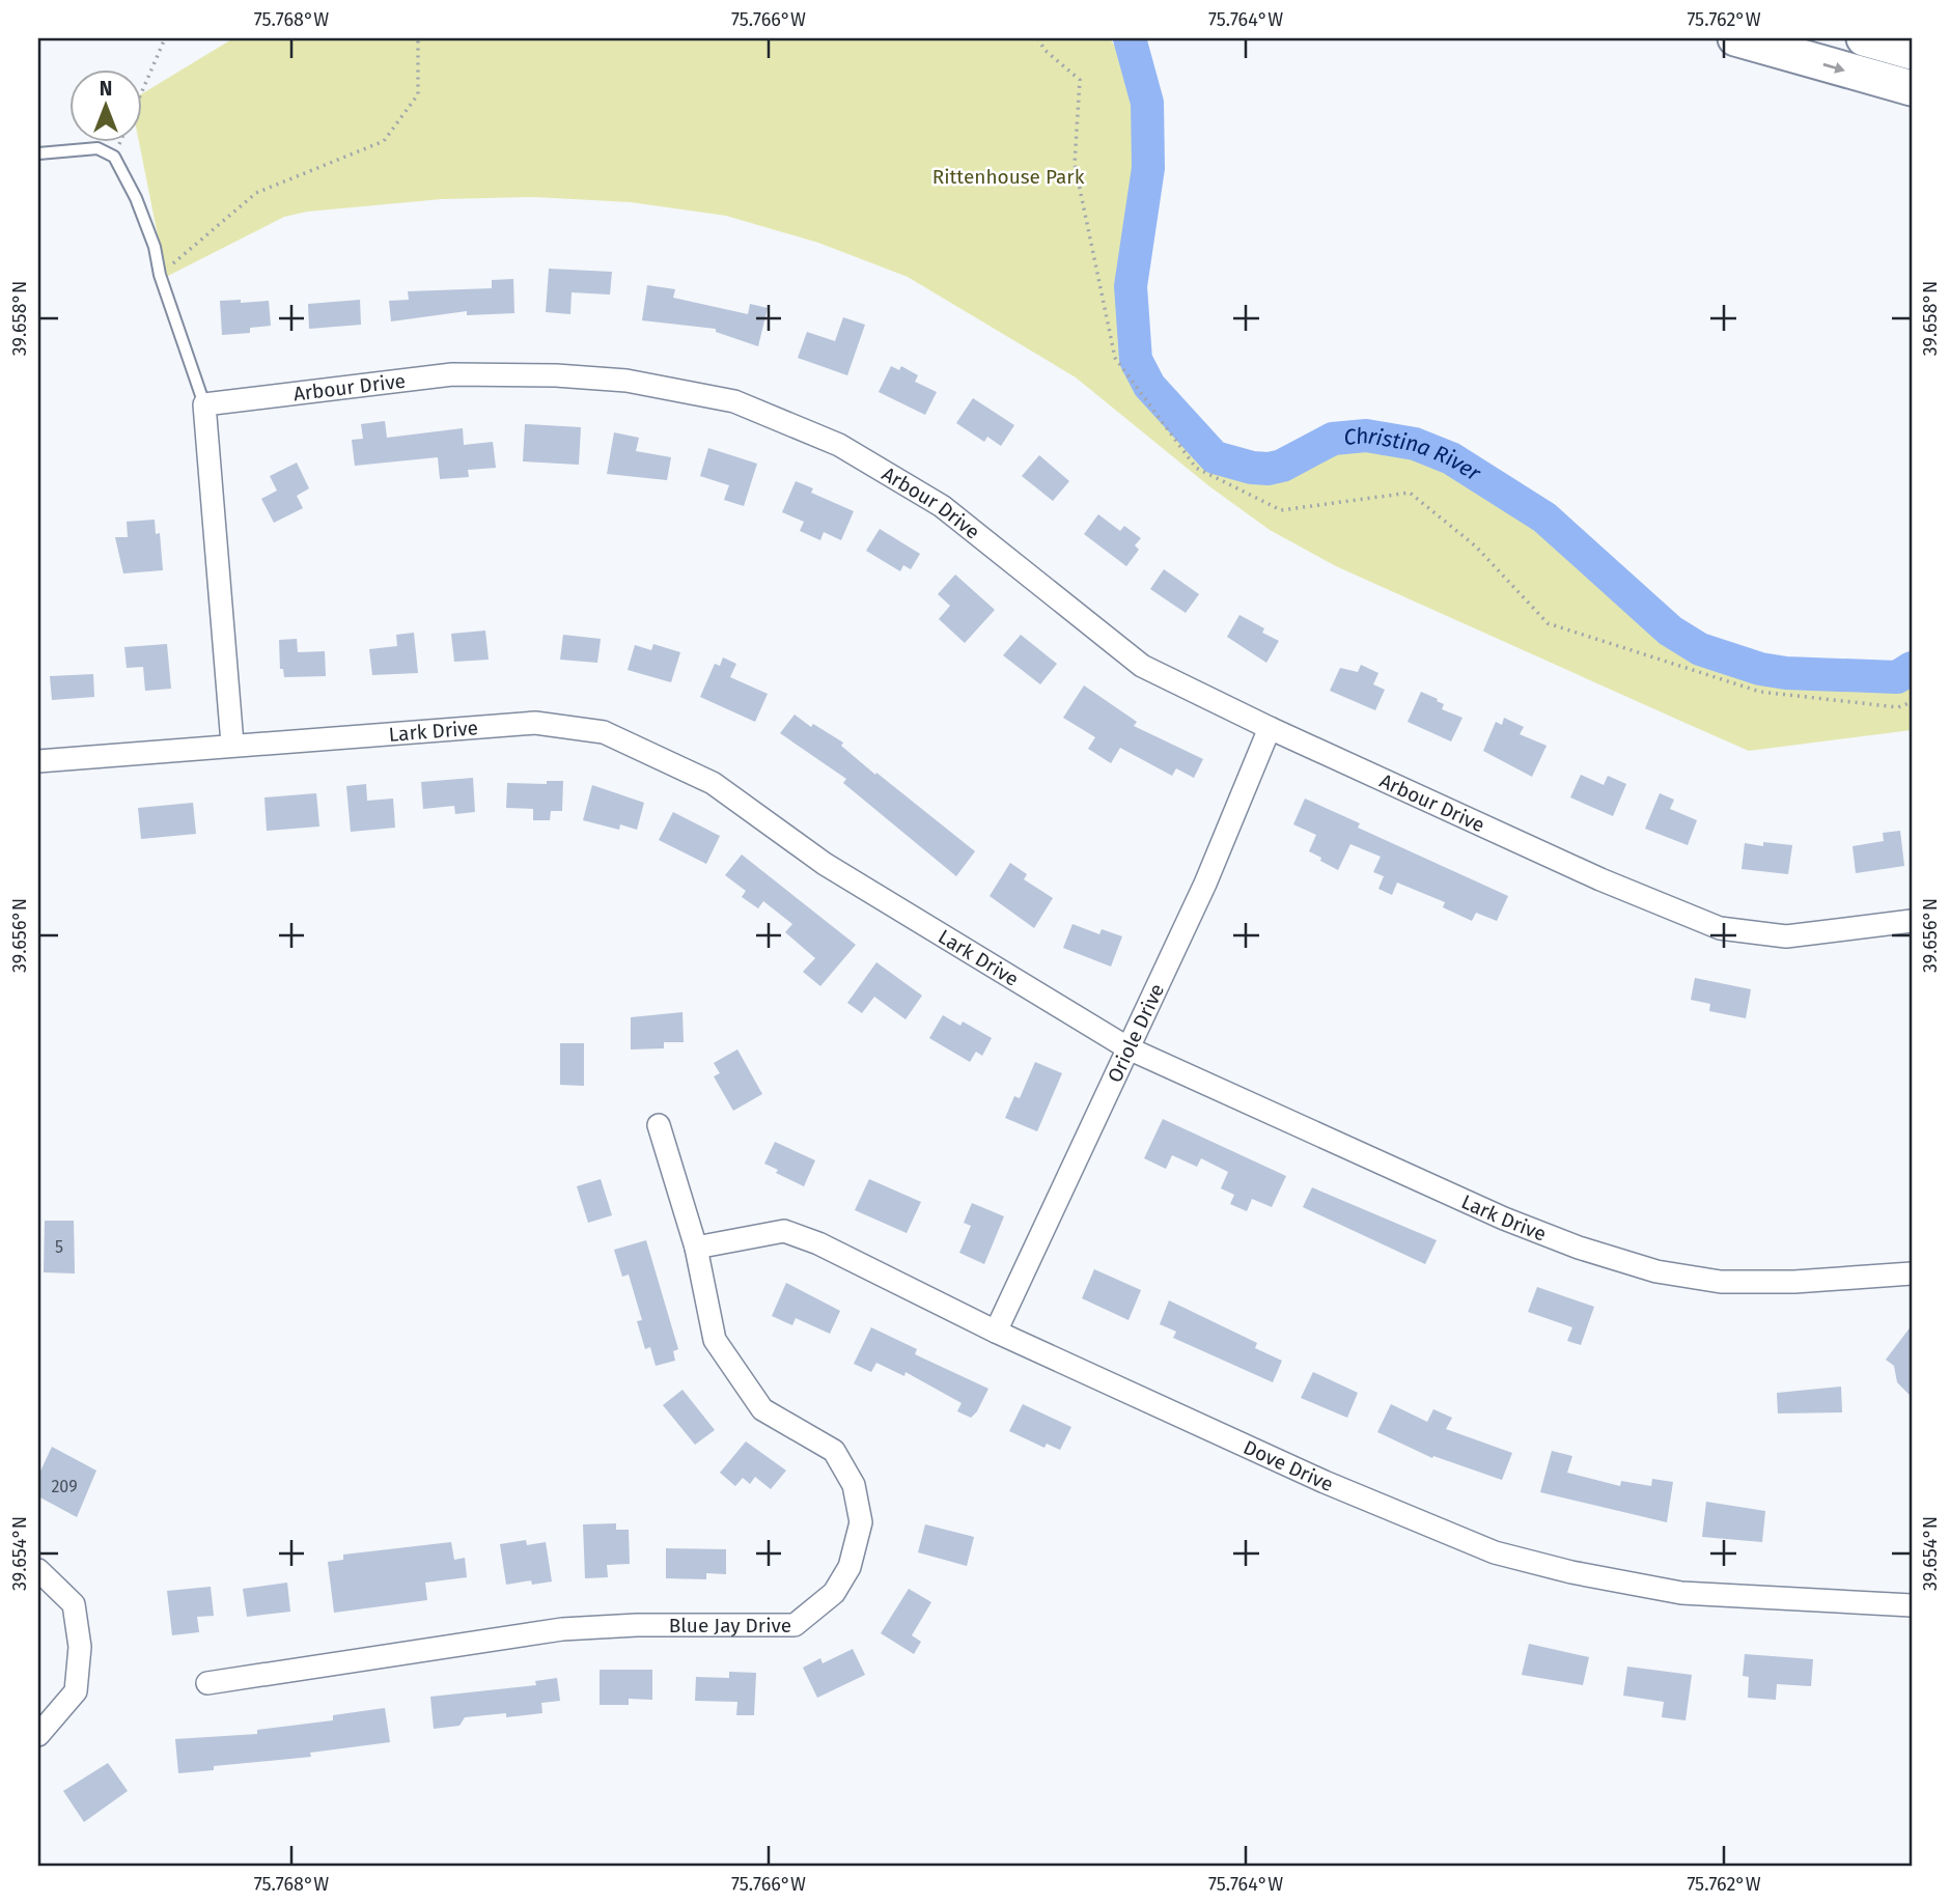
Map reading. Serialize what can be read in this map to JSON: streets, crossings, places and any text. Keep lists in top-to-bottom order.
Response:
{
  "streets": {
    "street": [
      "Arbour Drive",
      "Lark Drive",
      "Oriole Drive",
      "Dove Drive",
      "Blue Jay Drive"
    ]
  },
  "crossings": [
    ["Arbour Drive", "Oriole Drive"],
    ["Lark Drive", "Oriole Drive"],
    ["Oriole Drive", "Dove Drive"],
    ["Dove Drive", "Blue Jay Drive"]
  ],
  "water": ["Christina River"],
  "parks": ["Rittenhouse Park"],
  "house_numbers": ["5", "209"],
  "north": "top",
  "coordinates": [
    "75.768°W",
    "75.766°W",
    "75.764°W",
    "75.762°W",
    "39.658°N",
    "39.656°N",
    "39.654°N"
  ]
}
